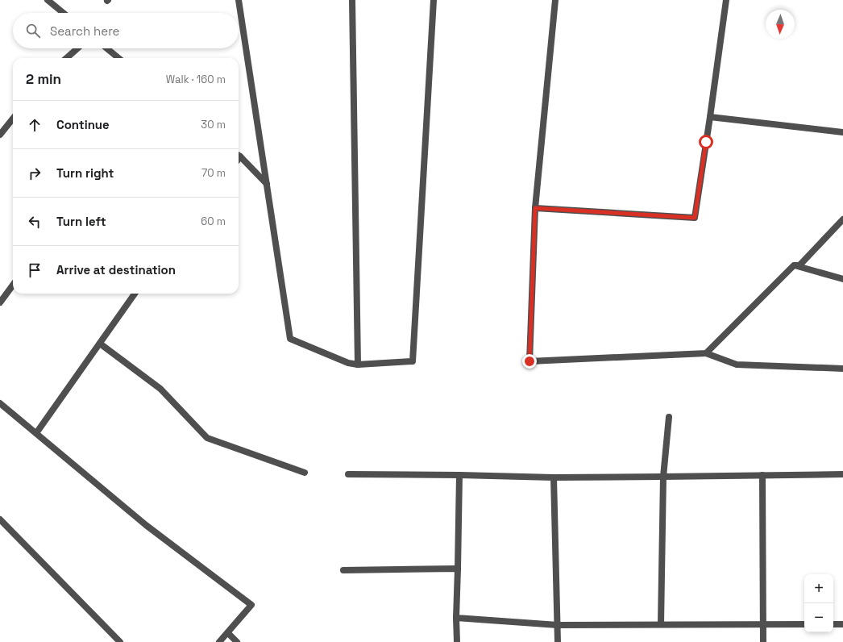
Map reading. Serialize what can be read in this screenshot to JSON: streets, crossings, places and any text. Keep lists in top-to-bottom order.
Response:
{
  "north": "bottom",
  "page": {
    "search": "Search here",
    "heading": ["2 min", "Walk · 160 m"],
    "list": [
      ["Continue", "30 m"],
      ["Turn right", "70 m"],
      ["Turn left", "60 m"],
      "Arrive at destination"
    ],
    "map_buttons": ["+", "−"]
  }
}
